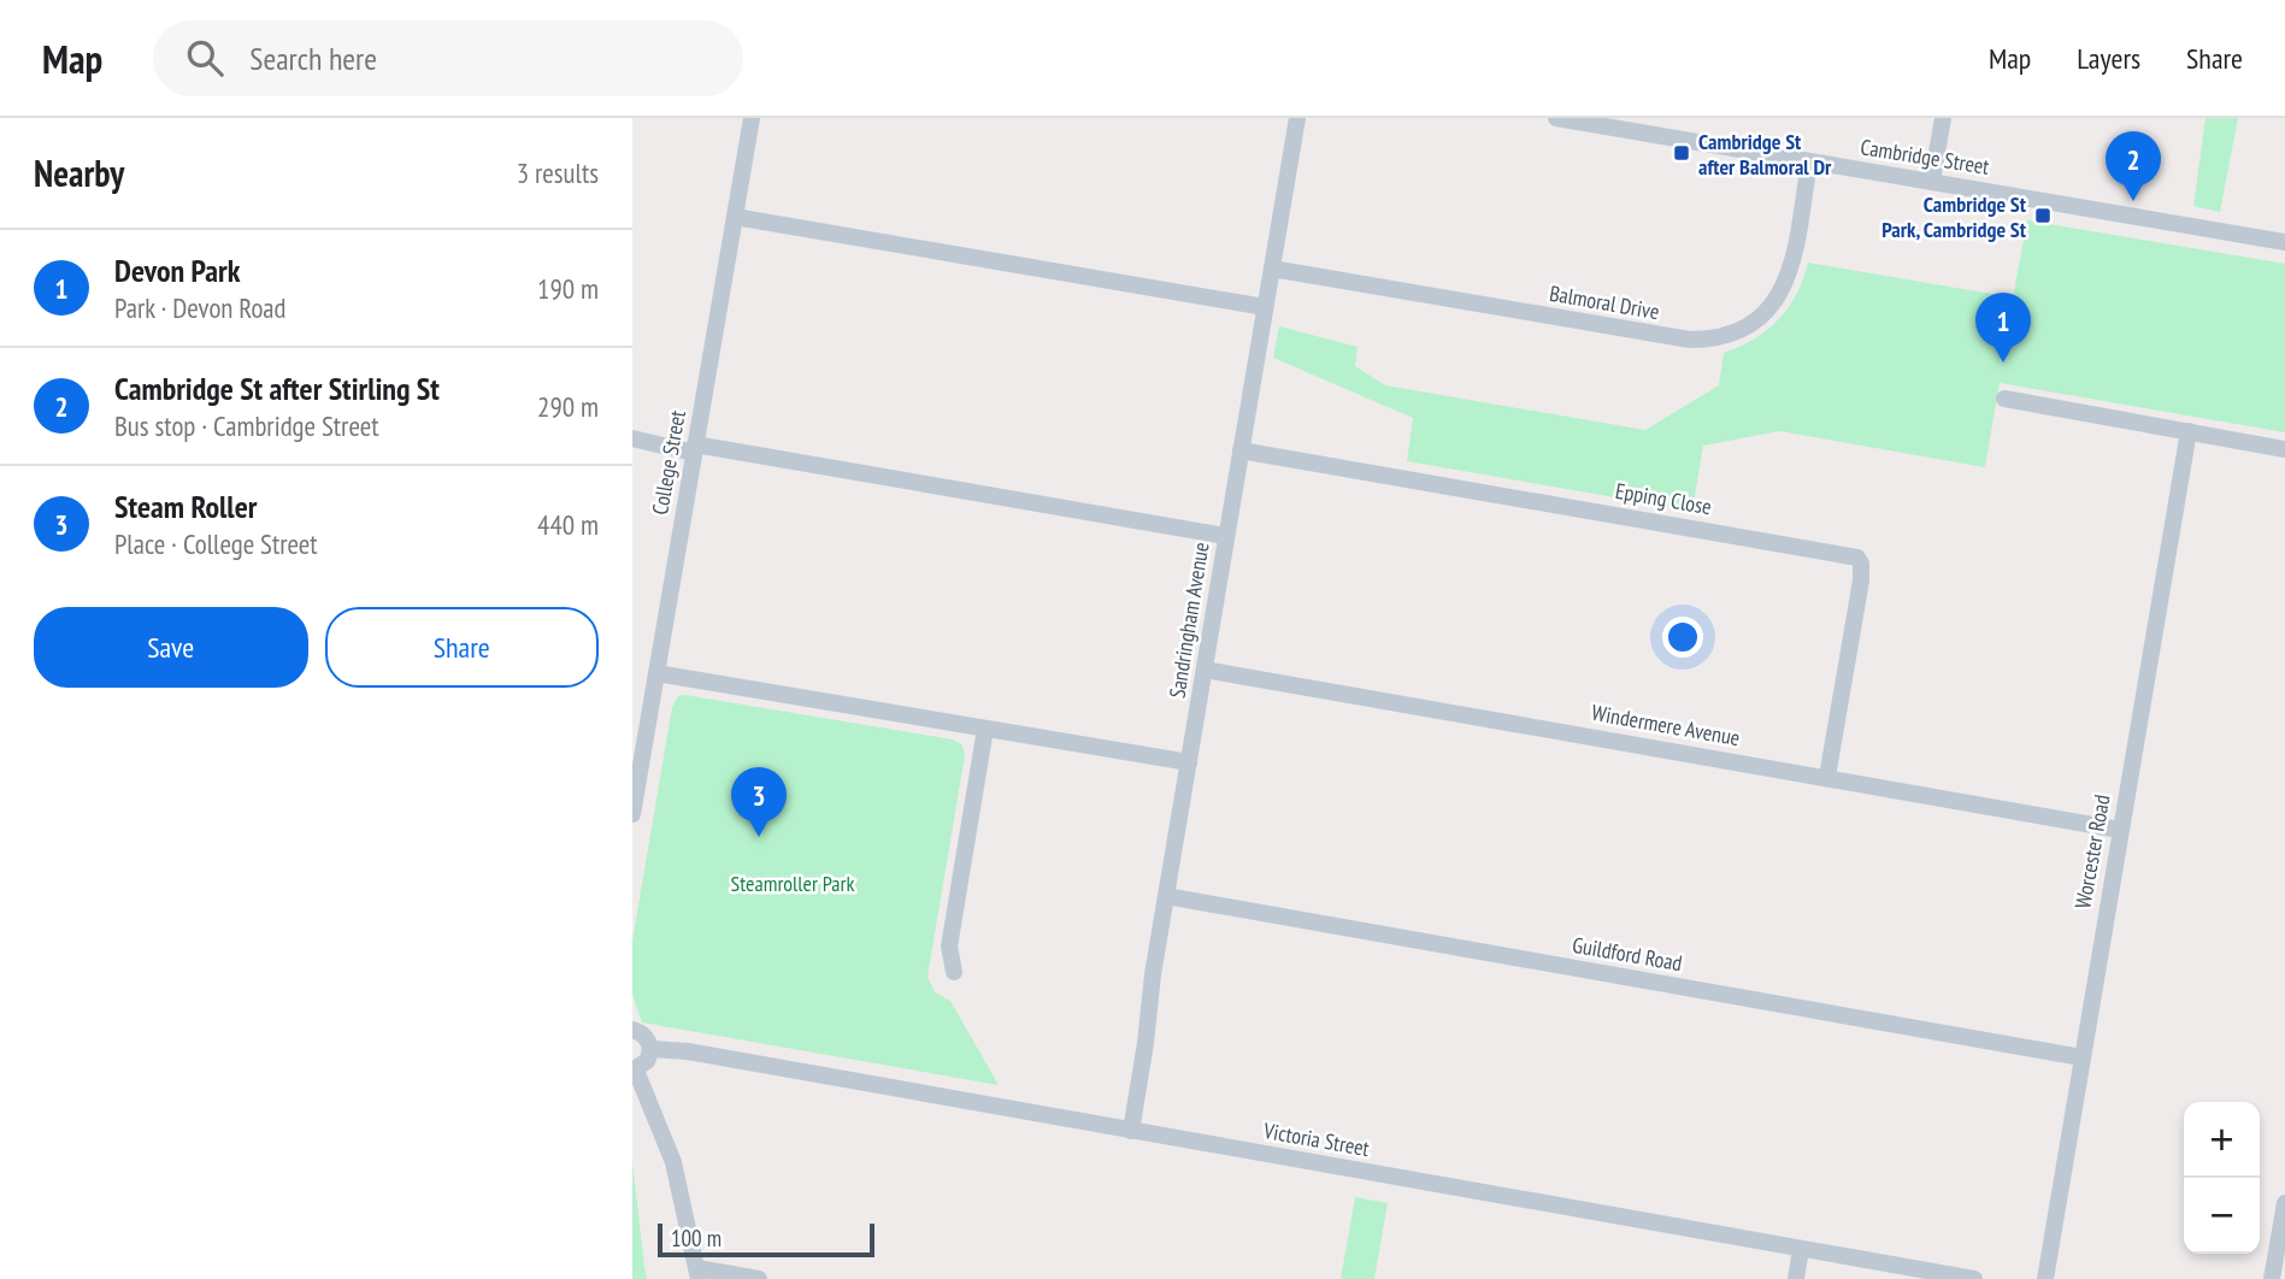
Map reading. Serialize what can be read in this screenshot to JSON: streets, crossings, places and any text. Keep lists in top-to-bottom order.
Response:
{
  "streets": {
    "street": [
      "Cambridge Street",
      "Balmoral Drive",
      "College Street",
      "Epping Close",
      "Sandringham Avenue",
      "Windermere Avenue",
      "Worcester Road",
      "Guildford Road",
      "Victoria Street"
    ]
  },
  "crossings": [
    ["Cambridge Street", "Balmoral Drive"],
    ["Balmoral Drive", "Sandringham Avenue"],
    ["Epping Close", "Sandringham Avenue"],
    ["Epping Close", "Windermere Avenue"],
    ["Sandringham Avenue", "Windermere Avenue"],
    ["Sandringham Avenue", "Guildford Road"],
    ["Sandringham Avenue", "Victoria Street"],
    ["Windermere Avenue", "Worcester Road"],
    ["Worcester Road", "Guildford Road"]
  ],
  "parks": ["Steamroller Park"],
  "places": {
    "transit": ["Cambridge St after Balmoral Dr", "Cambridge St Park, Cambridge St"]
  },
  "scale_bar": "100 m",
  "page": {
    "header": "Map",
    "search": "Search here",
    "nav": ["Map", "Layers", "Share"],
    "heading": ["Nearby", "3 results"],
    "pins": ["2", "1", "3"],
    "list": [
      {
        "mark": "1",
        "name": "Devon Park",
        "note": "Park · Devon Road",
        "value": "190 m"
      },
      {
        "mark": "2",
        "name": "Cambridge St after Stirling St",
        "note": "Bus stop · Cambridge Street",
        "value": "290 m"
      },
      {
        "mark": "3",
        "name": "Steam Roller",
        "note": "Place · College Street",
        "value": "440 m"
      }
    ],
    "buttons": ["Save", "Share"],
    "map_buttons": ["+", "−"],
    "scale": "100 m"
  }
}
